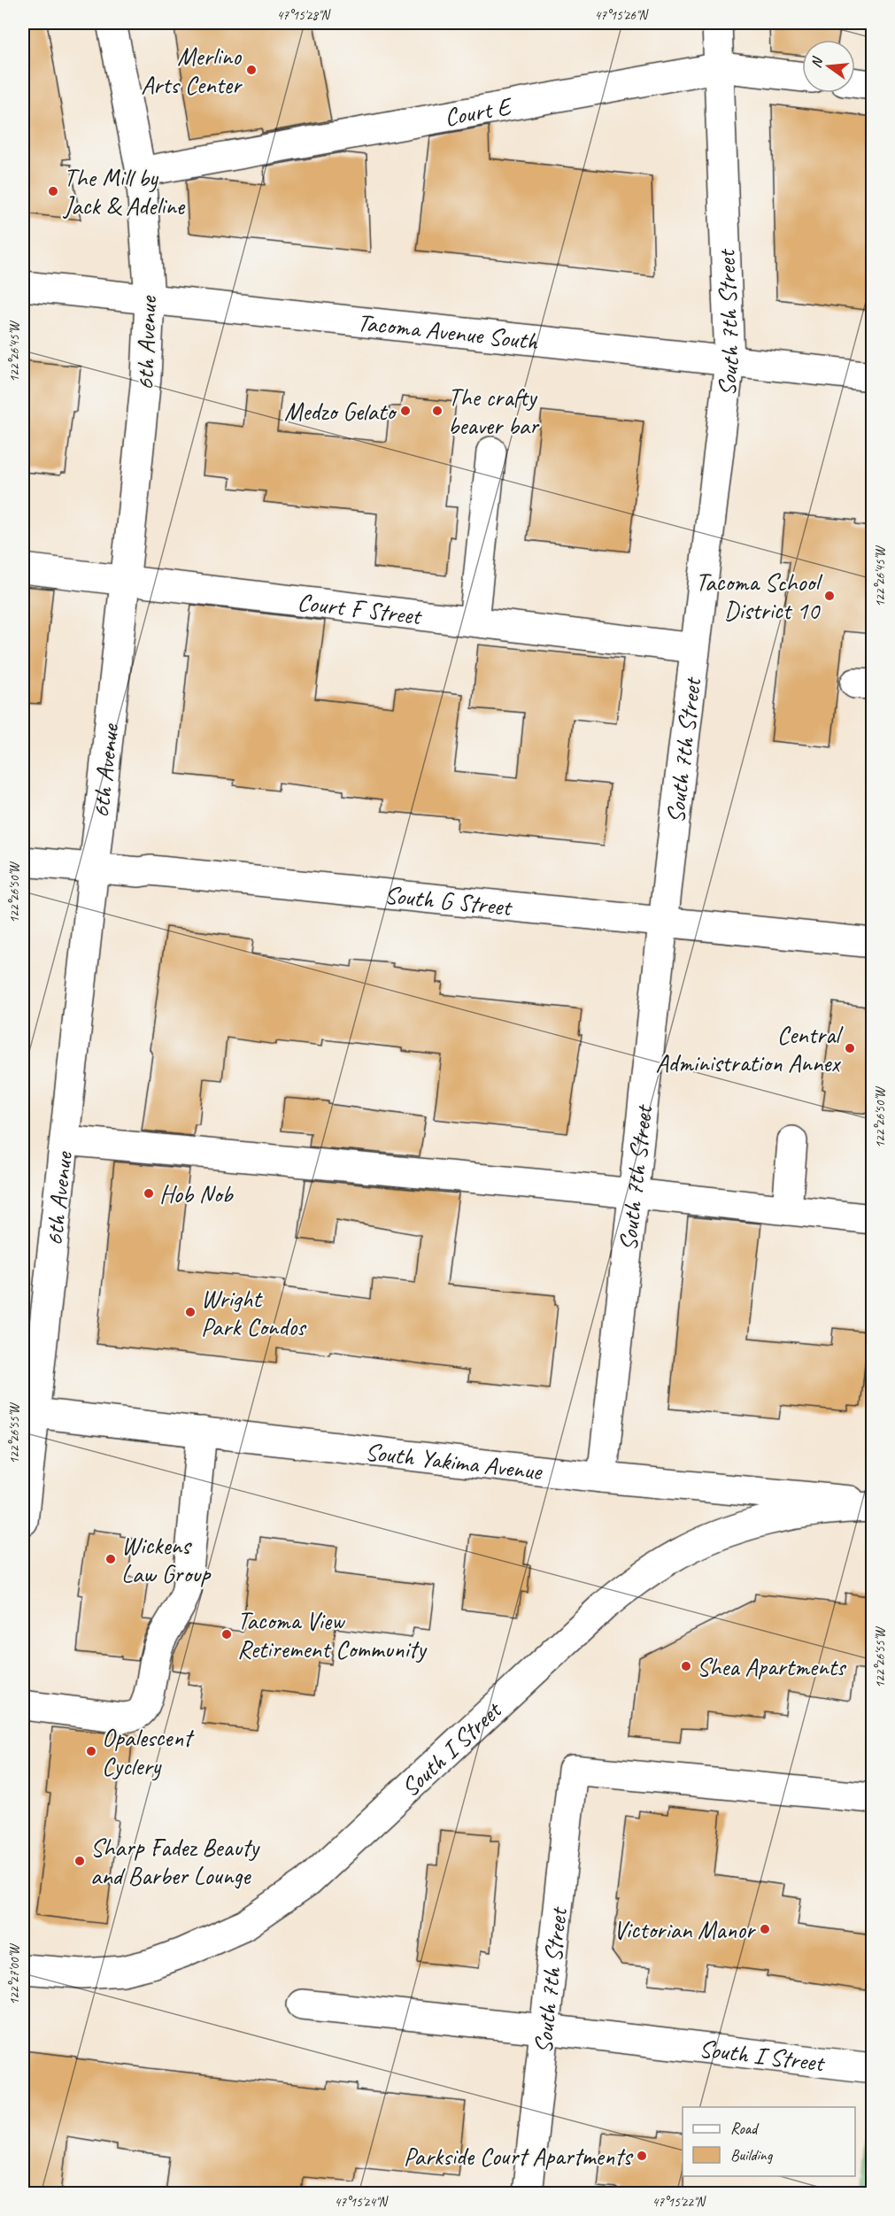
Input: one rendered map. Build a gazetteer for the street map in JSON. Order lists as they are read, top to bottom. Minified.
{"streets":{"street":["Court E","South 7th Street","Tacoma Avenue South","6th Avenue","Court F Street","South G Street","South Yakima Avenue","South I Street"]},"crossings":[["Court E","South 7th Street"],["Court E","6th Avenue"],["South 7th Street","Tacoma Avenue South"],["South 7th Street","Court F Street"],["South 7th Street","South G Street"],["South 7th Street","South Yakima Avenue"],["South 7th Street","South I Street"],["Tacoma Avenue South","6th Avenue"],["6th Avenue","Court F Street"],["6th Avenue","South G Street"],["6th Avenue","South Yakima Avenue"]],"places":["Merlino Arts Center","The Mill by Jack & Adeline","Medzo Gelato","The crafty beaver bar","Tacoma School District 10","Central Administration Annex","Hob Nob","Wright Park Condos","Wickens Law Group","Tacoma View Retirement Community","Shea Apartments","Opalescent Cyclery","Sharp Fadez Beauty and Barber Lounge","Victorian Manor","Parkside Court Apartments"],"legend":["Road","Building"],"north":"left","coordinates":["47°15'28\"N","47°15'26\"N","122°26'45\"W","122°26'50\"W","122°26'55\"W","122°27'00\"W","47°15'24\"N","47°15'22\"N"]}
